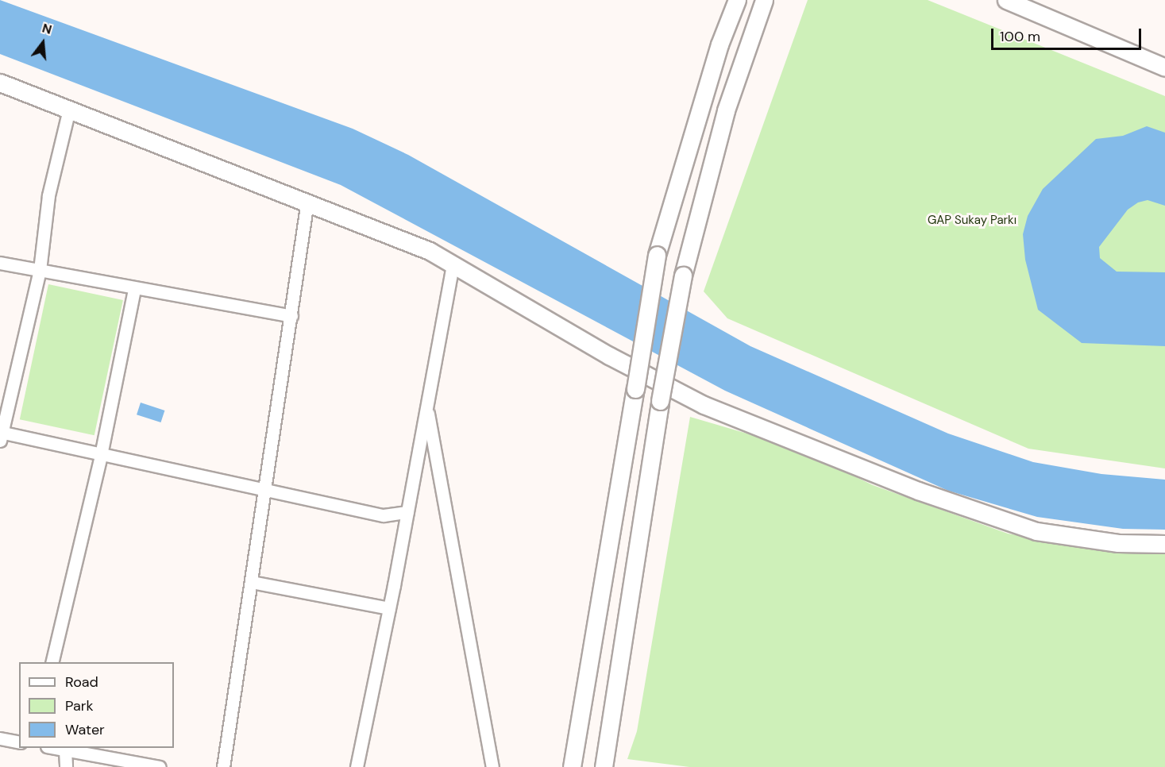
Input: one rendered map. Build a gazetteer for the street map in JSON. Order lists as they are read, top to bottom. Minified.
{"parks":["GAP Sukay Parkı"],"legend":["Road","Park","Water"],"scale_bar":"100 m","north":"top"}
